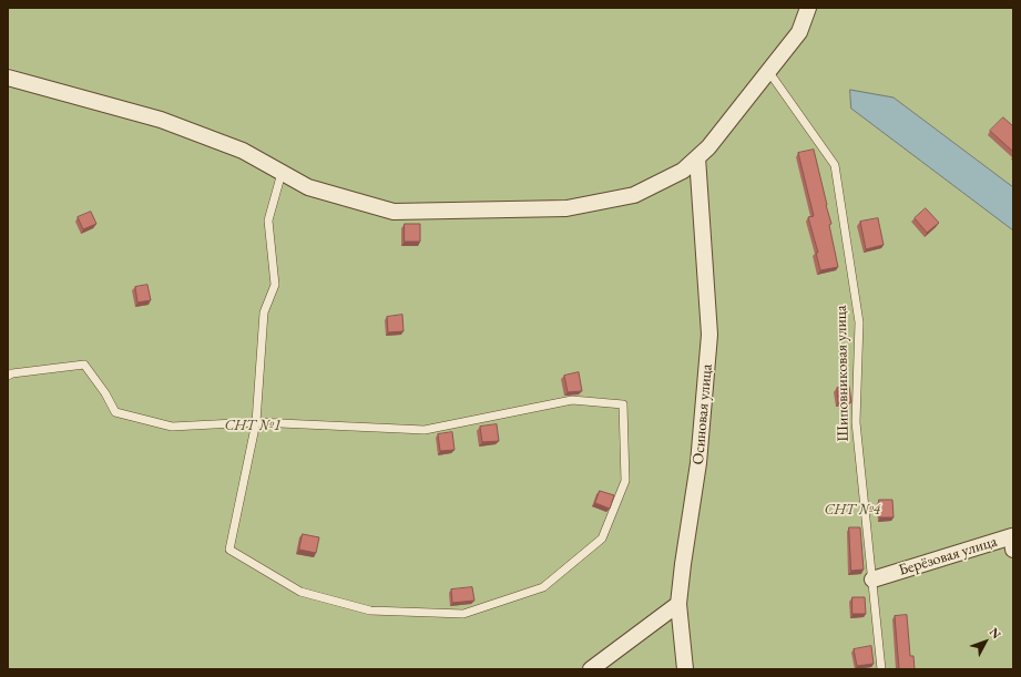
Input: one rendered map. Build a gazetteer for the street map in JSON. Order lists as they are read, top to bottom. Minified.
{"streets":{"street":["Осиновая улица","Берёзовая улица"],"lane":["Шиповниковая улица"]},"crossings":[["Шиповниковая улица","Берёзовая улица"]],"parks":["СНТ №1","СНТ №4"],"north":"top right"}
